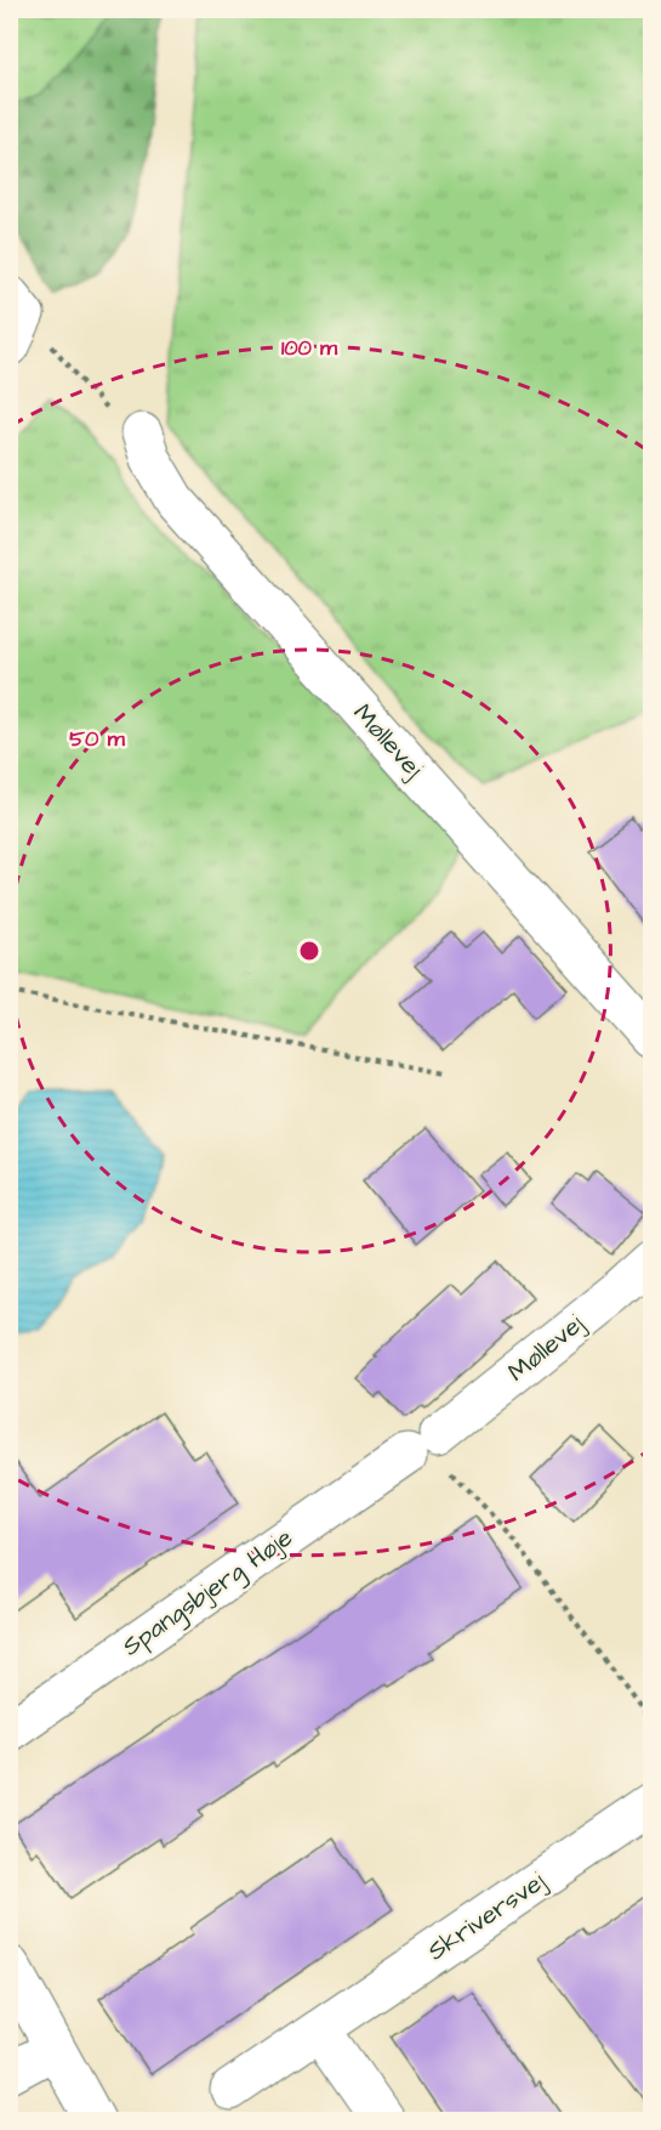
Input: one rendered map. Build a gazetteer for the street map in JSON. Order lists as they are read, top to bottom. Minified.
{"streets":{"street":["Møllevej","Spangsbjerg Høje","Skriversvej"]},"crossings":[["Møllevej","Spangsbjerg Høje"]],"rings":["100 m","50 m"]}
